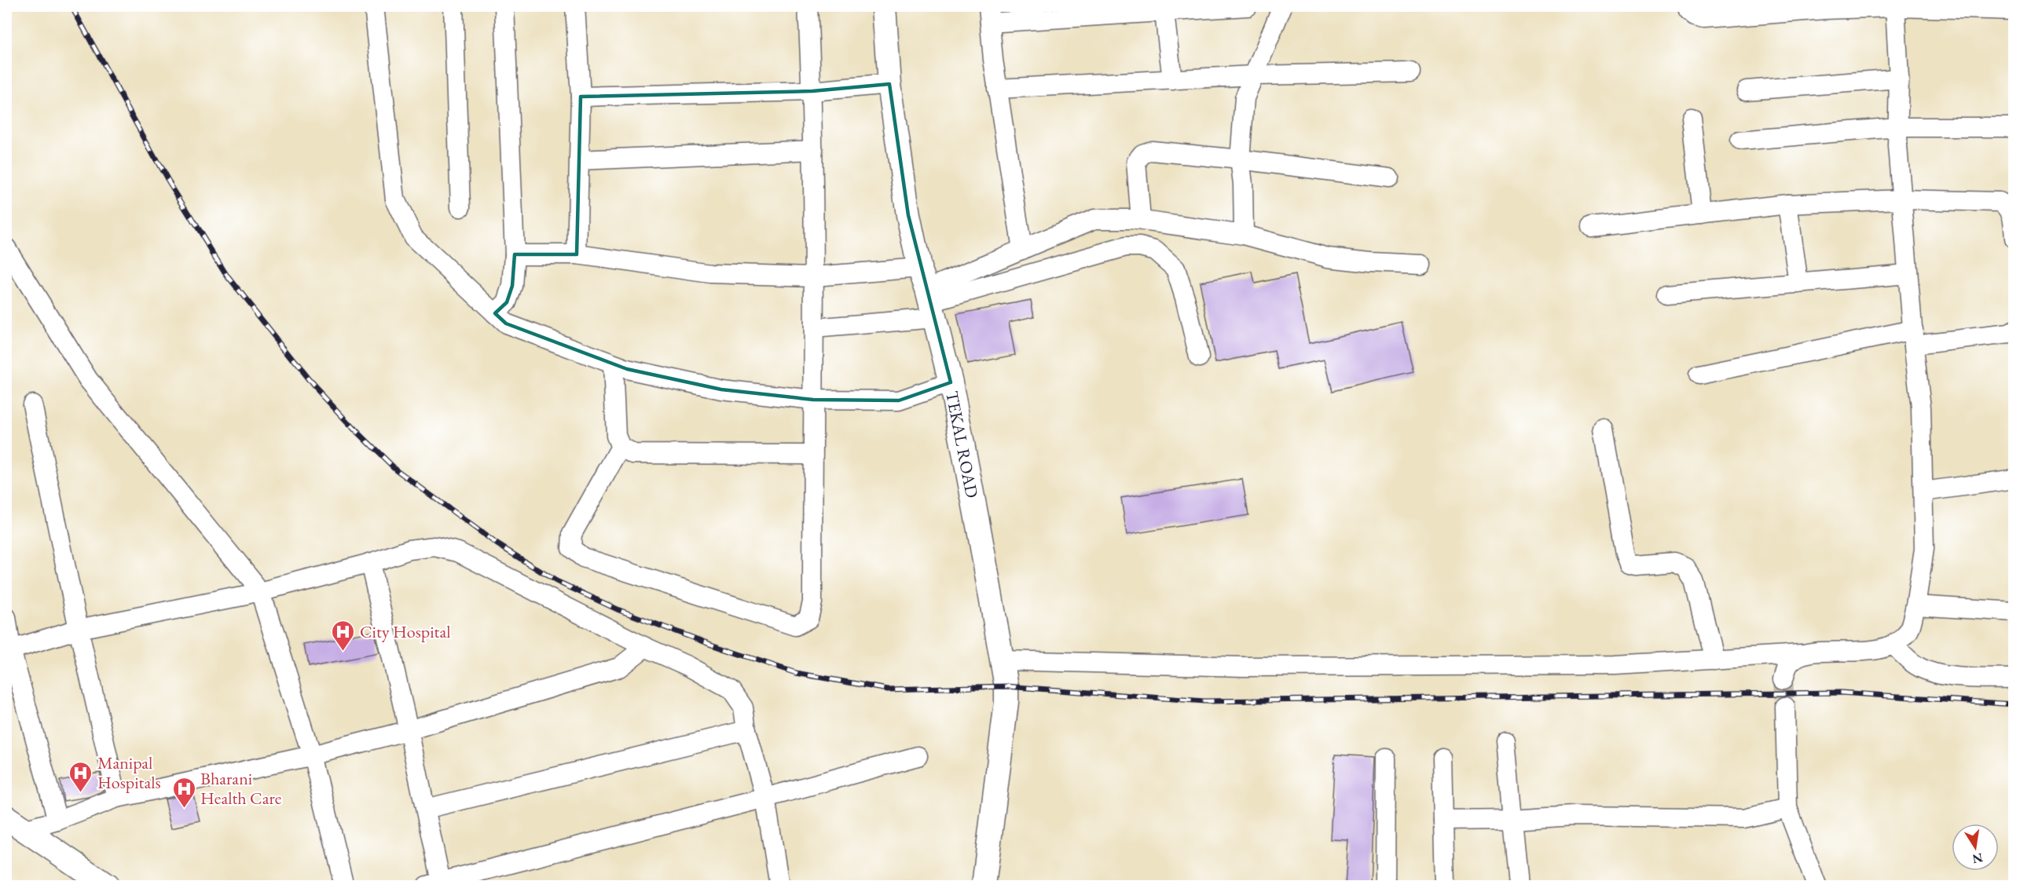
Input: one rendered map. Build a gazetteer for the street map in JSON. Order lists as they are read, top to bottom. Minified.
{"streets":{"main road":["TEKAL ROAD"]},"places":{"hospital":["City Hospital","Manipal Hospitals","Bharani Health Care"]},"north":"bottom"}
